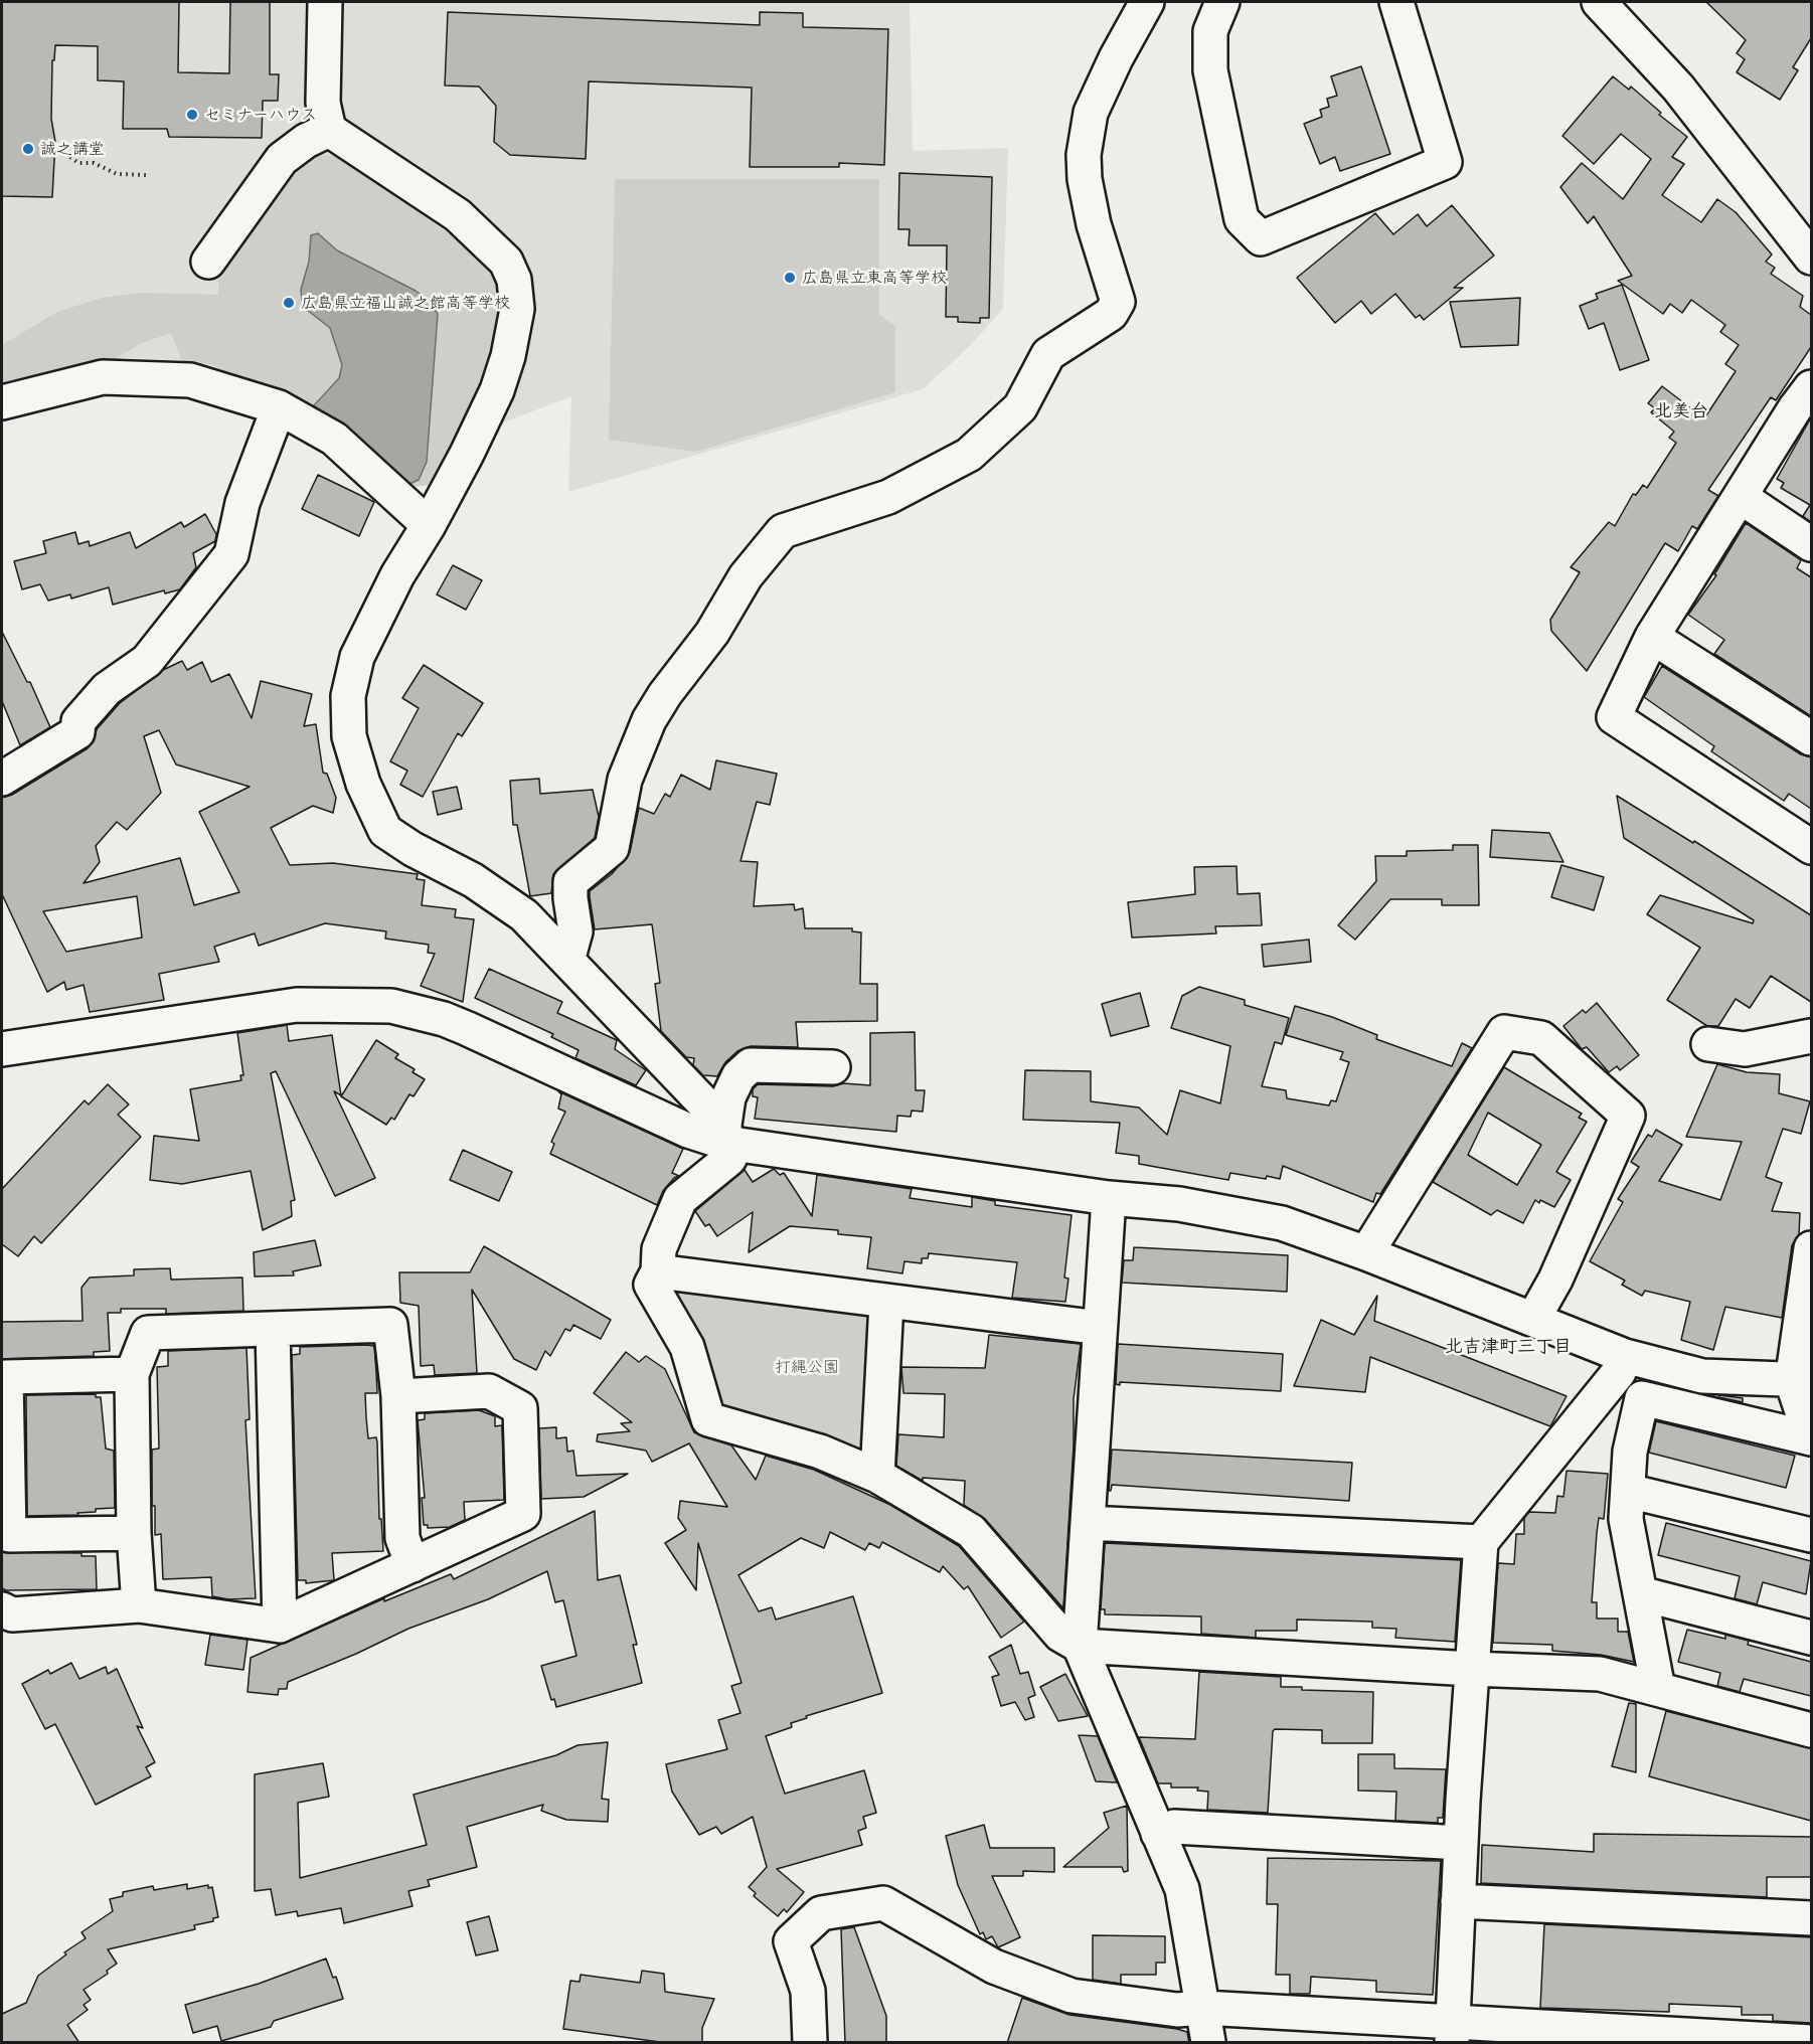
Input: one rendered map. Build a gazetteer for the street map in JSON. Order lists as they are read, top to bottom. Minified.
{"districts":["北美台","北吉津町三丁目"],"parks":["打縄公園"],"places":["セミナーハウス","誠之講堂","広島県立東高等学校","広島県立福山誠之館高等学校"]}
